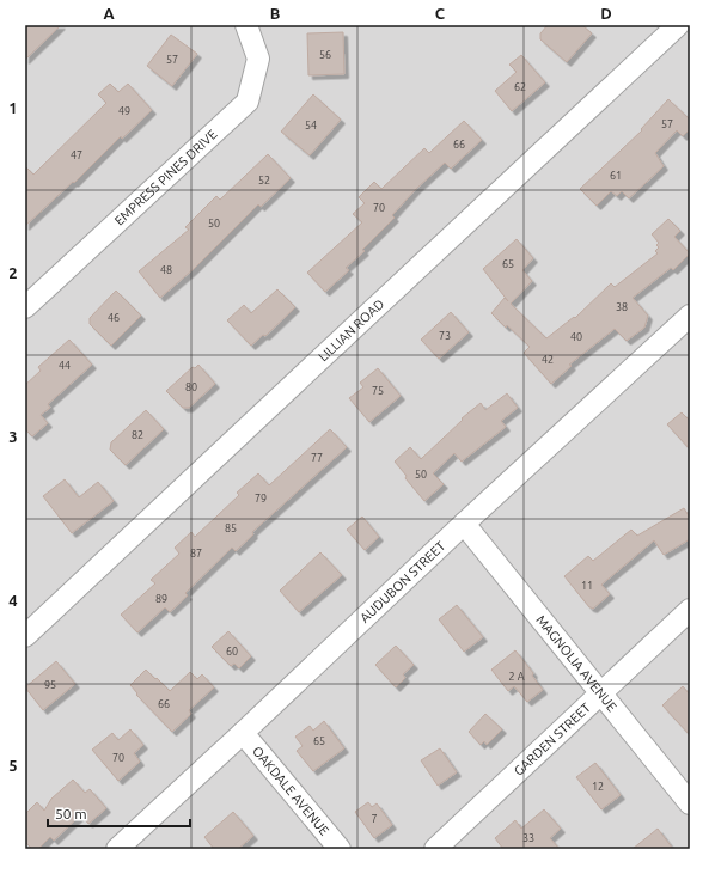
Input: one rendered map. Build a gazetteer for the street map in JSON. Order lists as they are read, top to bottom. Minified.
{"streets":{"street":["EMPRESS PINES DRIVE","LILLIAN ROAD","AUDUBON STREET","MAGNOLIA AVENUE","GARDEN STREET","OAKDALE AVENUE"]},"crossings":[["AUDUBON STREET","MAGNOLIA AVENUE"],["AUDUBON STREET","OAKDALE AVENUE"],["MAGNOLIA AVENUE","GARDEN STREET"]],"house_numbers":["56","57","62","49","57","54","66","47","61","52","70","50","65","48","38","46","73","40","42","44","80","75","82","77","50","79","85","87","11","89","60","2 A","95","66","65","70","12","7","33"],"scale_bar":"50 m","grid":{"columns":["A","B","C","D"],"rows":["1","2","3","4","5"]}}
